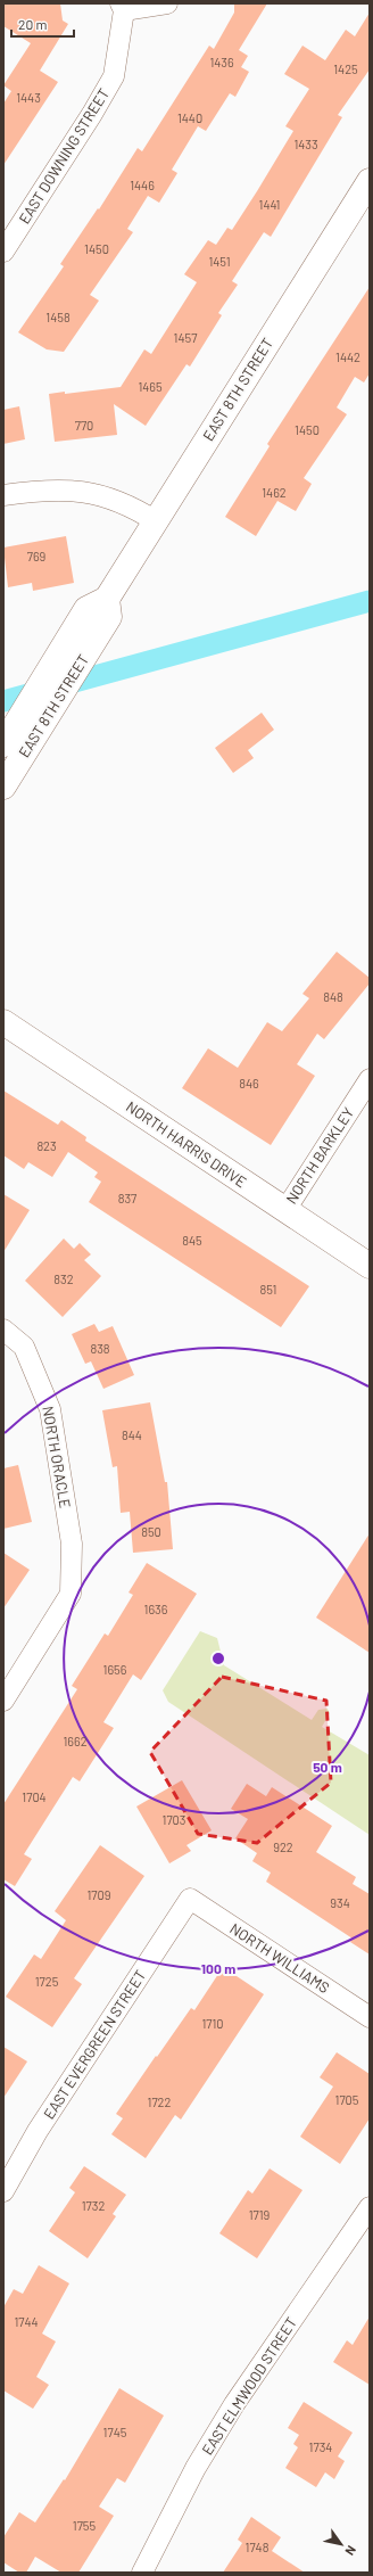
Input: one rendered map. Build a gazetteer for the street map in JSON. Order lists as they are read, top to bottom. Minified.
{"streets":{"street":["EAST DOWNING STREET","EAST 8TH STREET","NORTH HARRIS DRIVE","NORTH BARKLEY","NORTH ORACLE","NORTH WILLIAMS","EAST EVERGREEN STREET","EAST ELMWOOD STREET"]},"crossings":[["NORTH HARRIS DRIVE","NORTH BARKLEY"],["NORTH WILLIAMS","EAST EVERGREEN STREET"]],"house_numbers":["1436","1425","1443","1440","1433","1446","1441","1450","1451","1458","1457","1442","1465","770","1450","1462","769","848","846","823","837","845","832","851","838","844","850","1636","1656","1662","1704","1703","922","1709","934","1725","1710","1705","1722","1732","1719","1744","1745","1734","1755","1748"],"scale_bar":"20 m","north":"bottom right","rings":["50 m","100 m"]}
